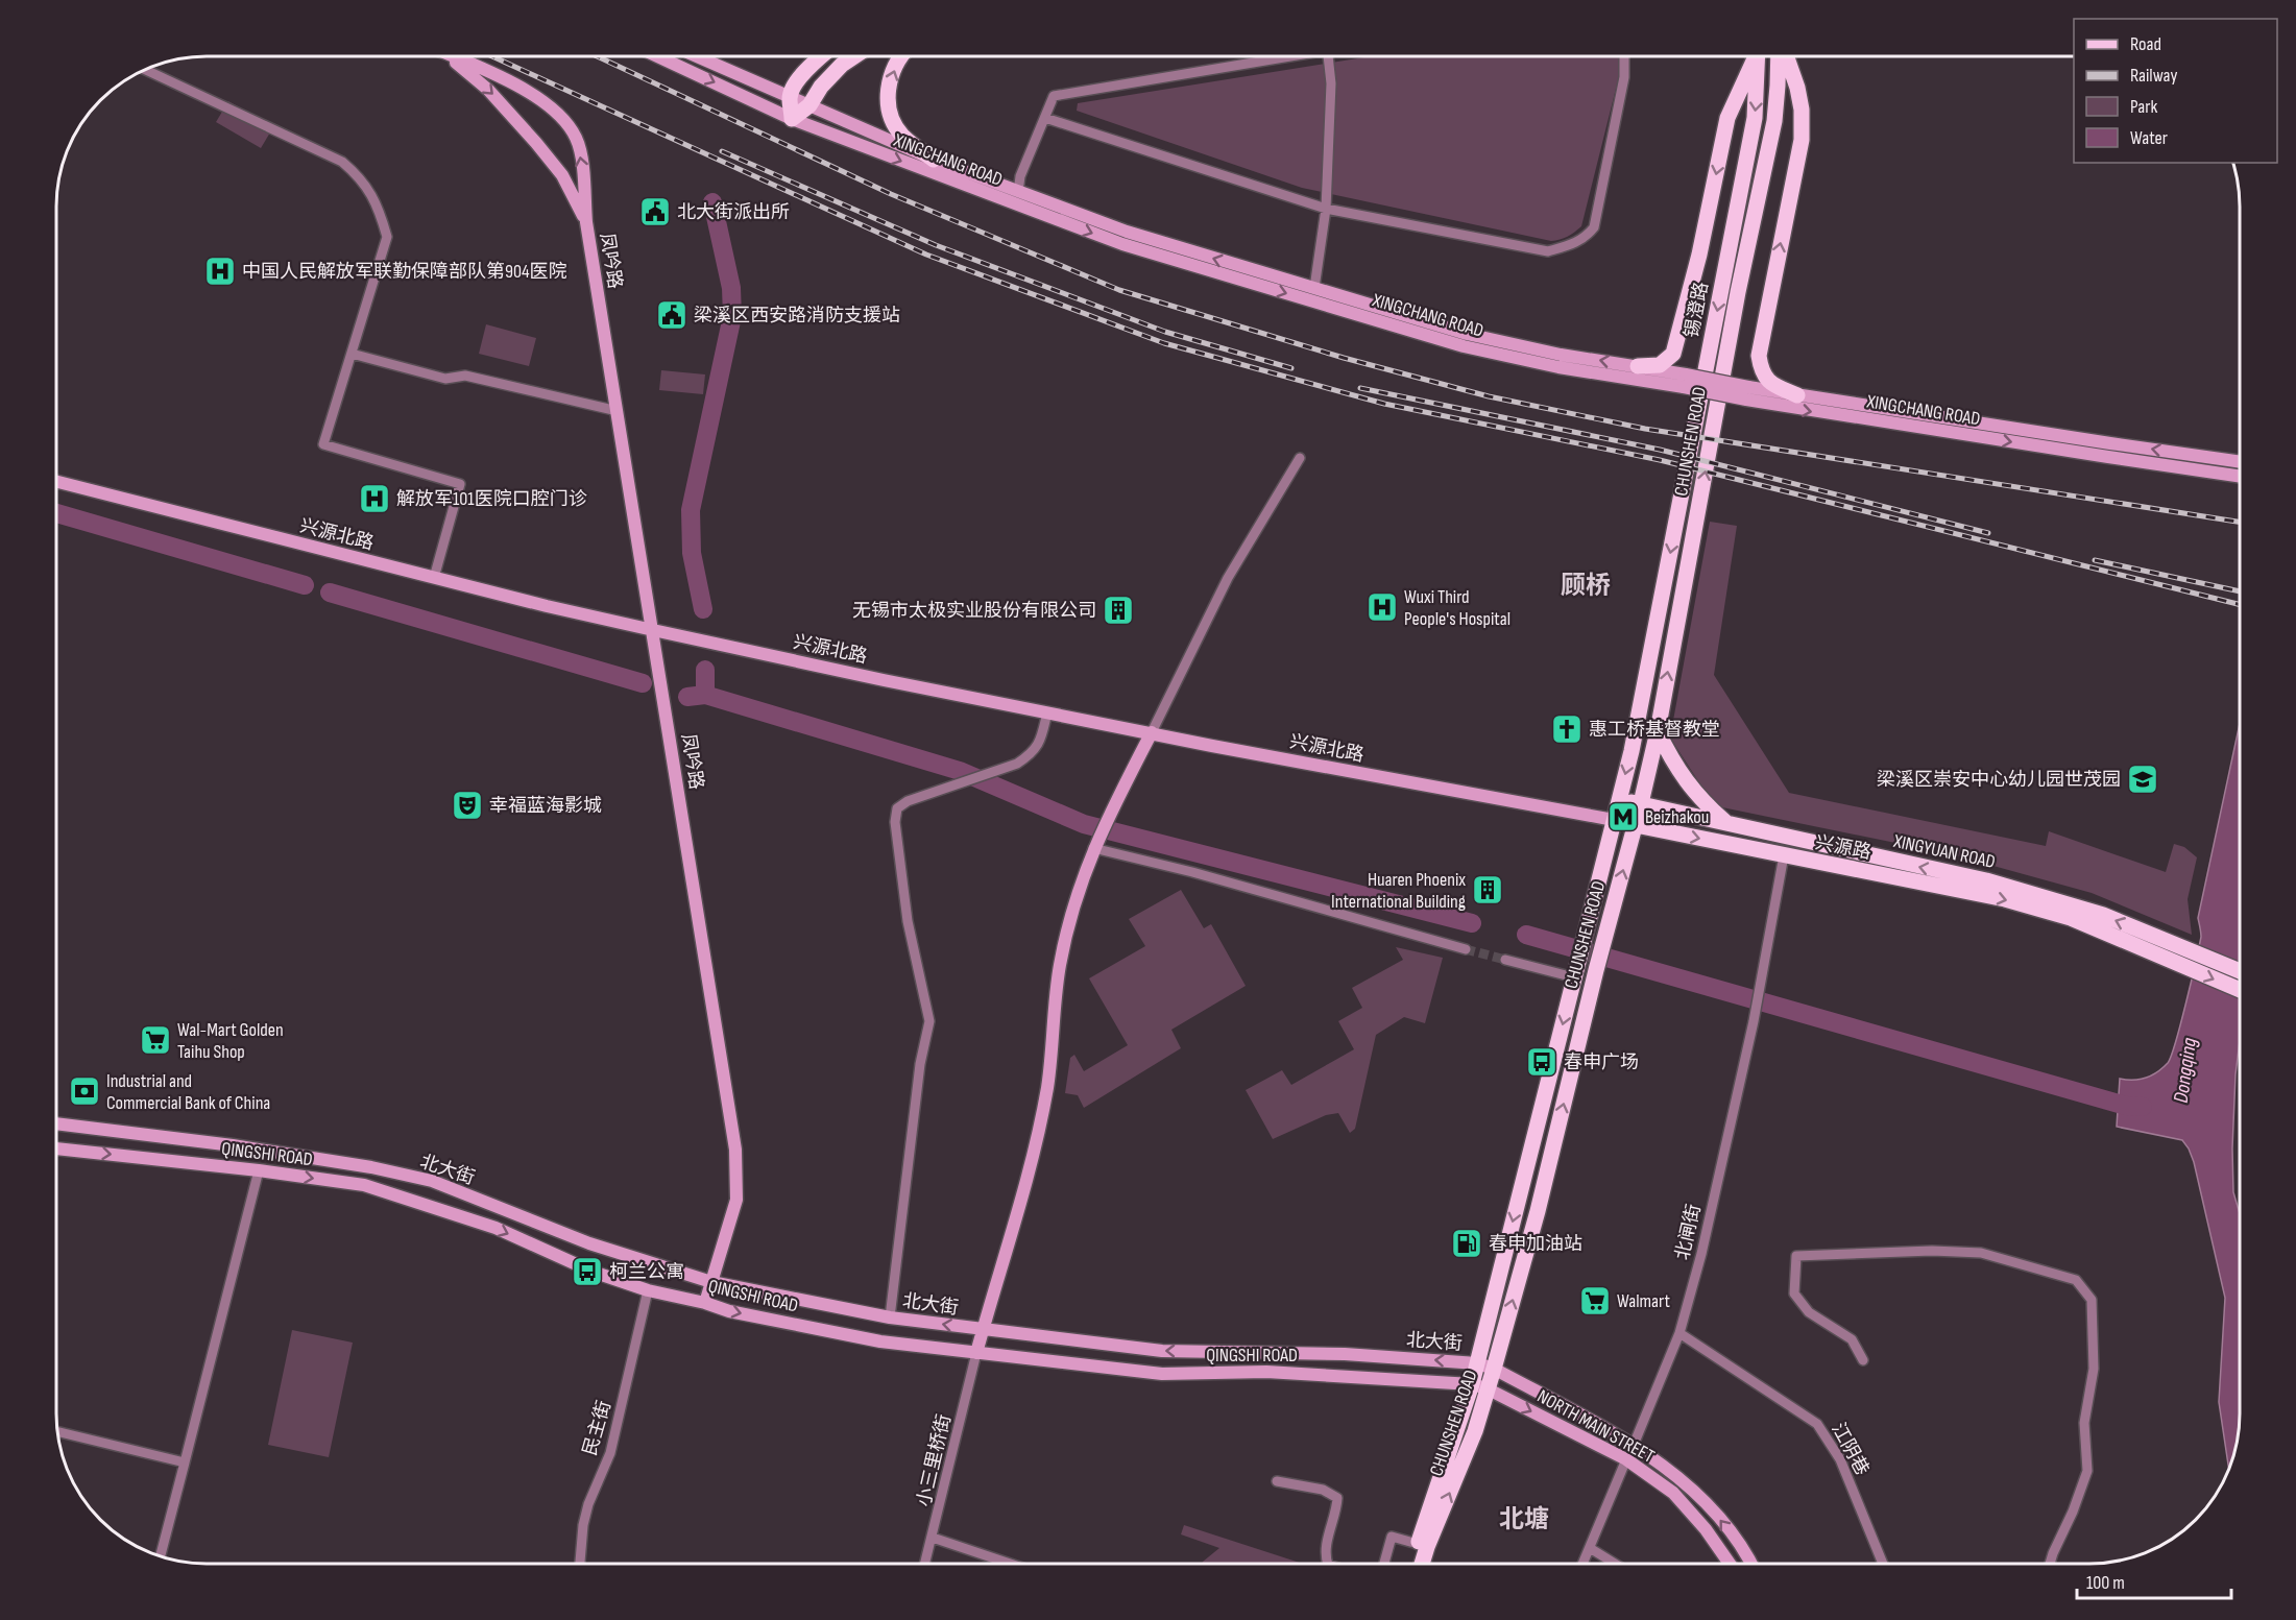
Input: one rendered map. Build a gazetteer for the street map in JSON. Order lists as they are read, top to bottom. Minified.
{"streets":{"main road":["XINGCHANG ROAD","凤吟路","锡澄路","CHUNSHEN ROAD","兴源北路","兴源路","XINGYUAN ROAD","QINGSHI ROAD","北大街","NORTH MAIN STREET"],"street":["北闸街","民主街","江阴巷","小三里桥街"]},"crossings":[["凤吟路","兴源北路"],["凤吟路","QINGSHI ROAD"],["凤吟路","北大街"],["锡澄路","CHUNSHEN ROAD"],["CHUNSHEN ROAD","兴源北路"],["CHUNSHEN ROAD","兴源路"],["CHUNSHEN ROAD","XINGYUAN ROAD"],["CHUNSHEN ROAD","QINGSHI ROAD"],["CHUNSHEN ROAD","北大街"],["CHUNSHEN ROAD","NORTH MAIN STREET"],["兴源北路","兴源路"],["兴源路","北闸街"],["QINGSHI ROAD","NORTH MAIN STREET"],["QINGSHI ROAD","民主街"],["QINGSHI ROAD","小三里桥街"],["北大街","北闸街"],["北闸街","江阴巷"]],"one_way":["兴源路","XINGYUAN ROAD","QINGSHI ROAD","北大街","NORTH MAIN STREET"],"districts":["顾桥","北塘"],"water":["Dongqing"],"places":{"public building":["北大街派出所","梁溪区西安路消防支援站"],"hospital":["中国人民解放军联勤保障部队第904医院","解放军101医院口腔门诊","Wuxi Third People's Hospital"],"building":["无锡市太极实业股份有限公司","Huaren Phoenix International Building"],"church":["惠工桥基督教堂"],"school or university":["梁溪区崇安中心幼儿园世茂园"],"theatre":["幸福蓝海影城"],"metro station":["Beizhakou"],"supermarket":["Wal-Mart Golden Taihu Shop","Walmart"],"bus stop":["春申广场","柯兰公寓"],"bank":["Industrial and Commercial Bank of China"],"fuel station":["春申加油站"]},"legend":["Road","Railway","Park","Water"],"scale_bar":"100 m"}
